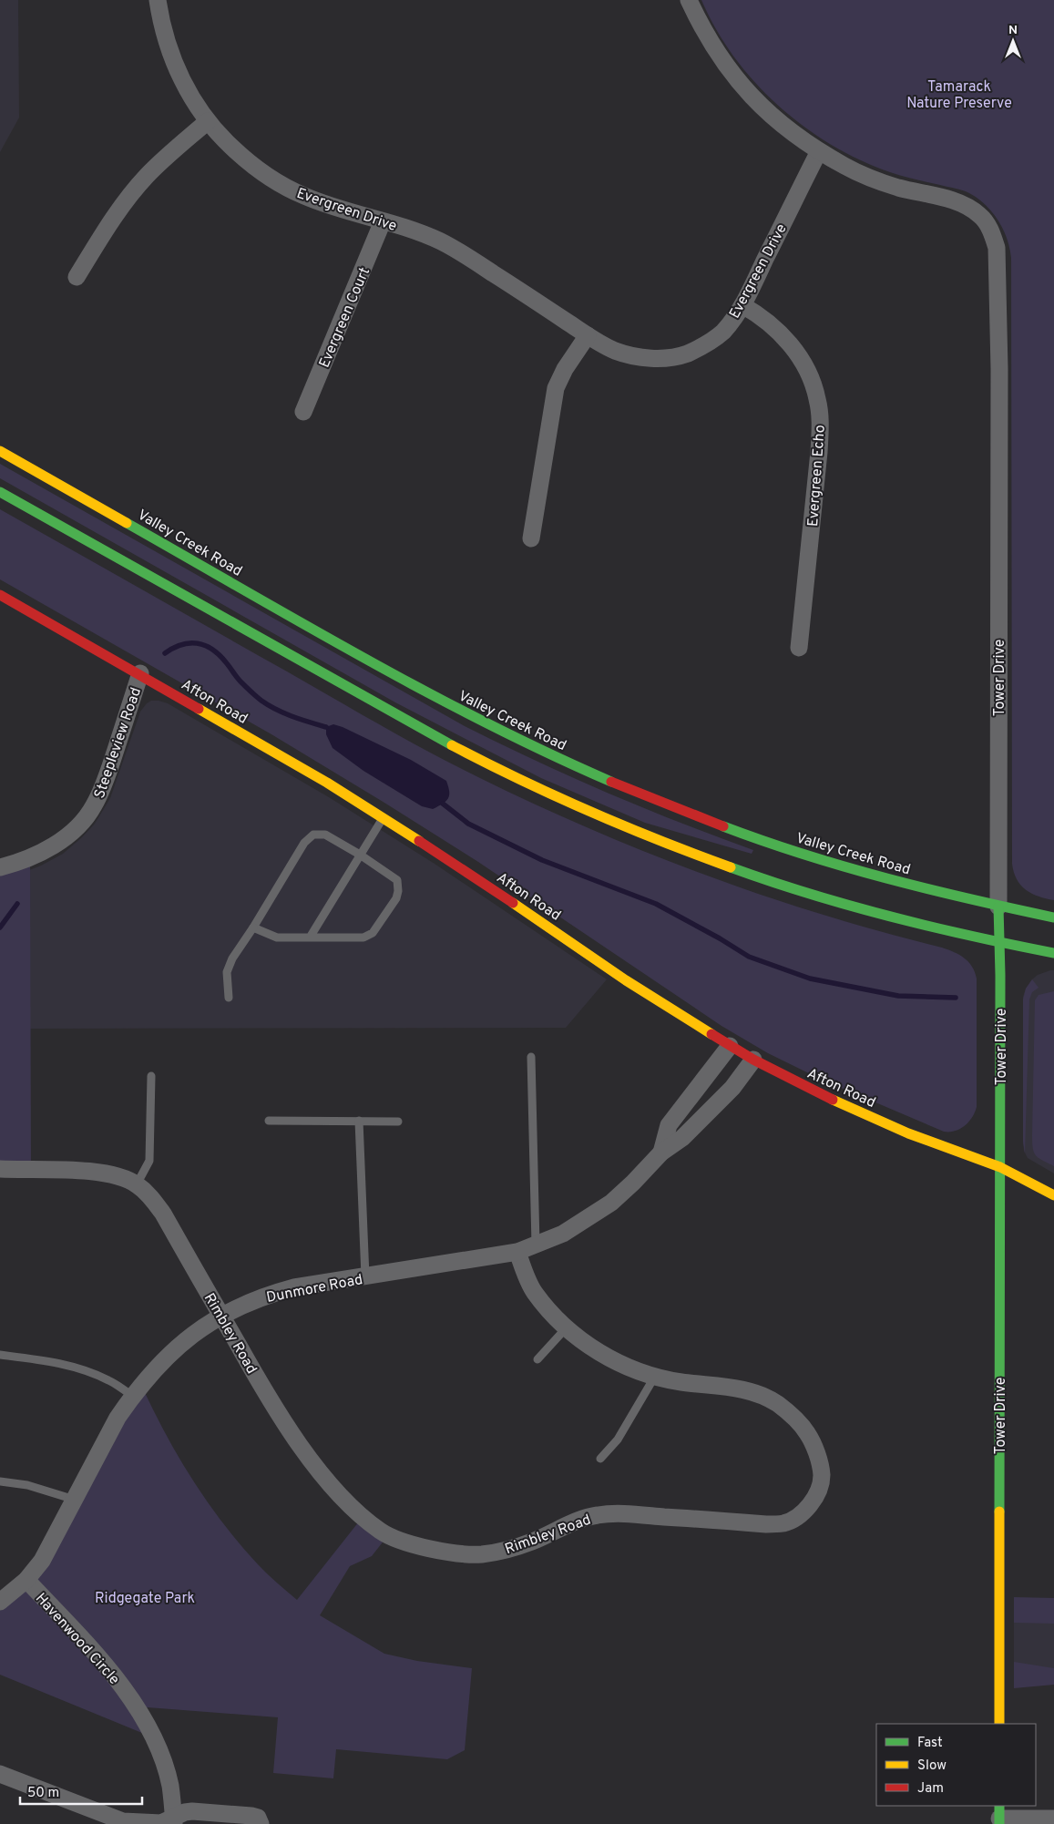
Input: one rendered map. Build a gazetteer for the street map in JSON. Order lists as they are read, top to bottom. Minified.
{"streets":{"main road":["Valley Creek Road","Tower Drive","Afton Road"],"street":["Evergreen Drive","Evergreen Court","Evergreen Echo","Steepleview Road","Dunmore Road","Rimbley Road","Havenwood Circle"]},"crossings":[["Evergreen Drive","Evergreen Court"],["Evergreen Drive","Evergreen Echo"],["Evergreen Drive","Tower Drive"],["Valley Creek Road","Tower Drive"],["Tower Drive","Afton Road"],["Afton Road","Steepleview Road"],["Afton Road","Dunmore Road"],["Dunmore Road","Rimbley Road"],["Dunmore Road","Havenwood Circle"]],"parks":["Tamarack Nature Preserve","Ridgegate Park"],"legend":["Fast","Slow","Jam"],"scale_bar":"50 m","north":"top"}
